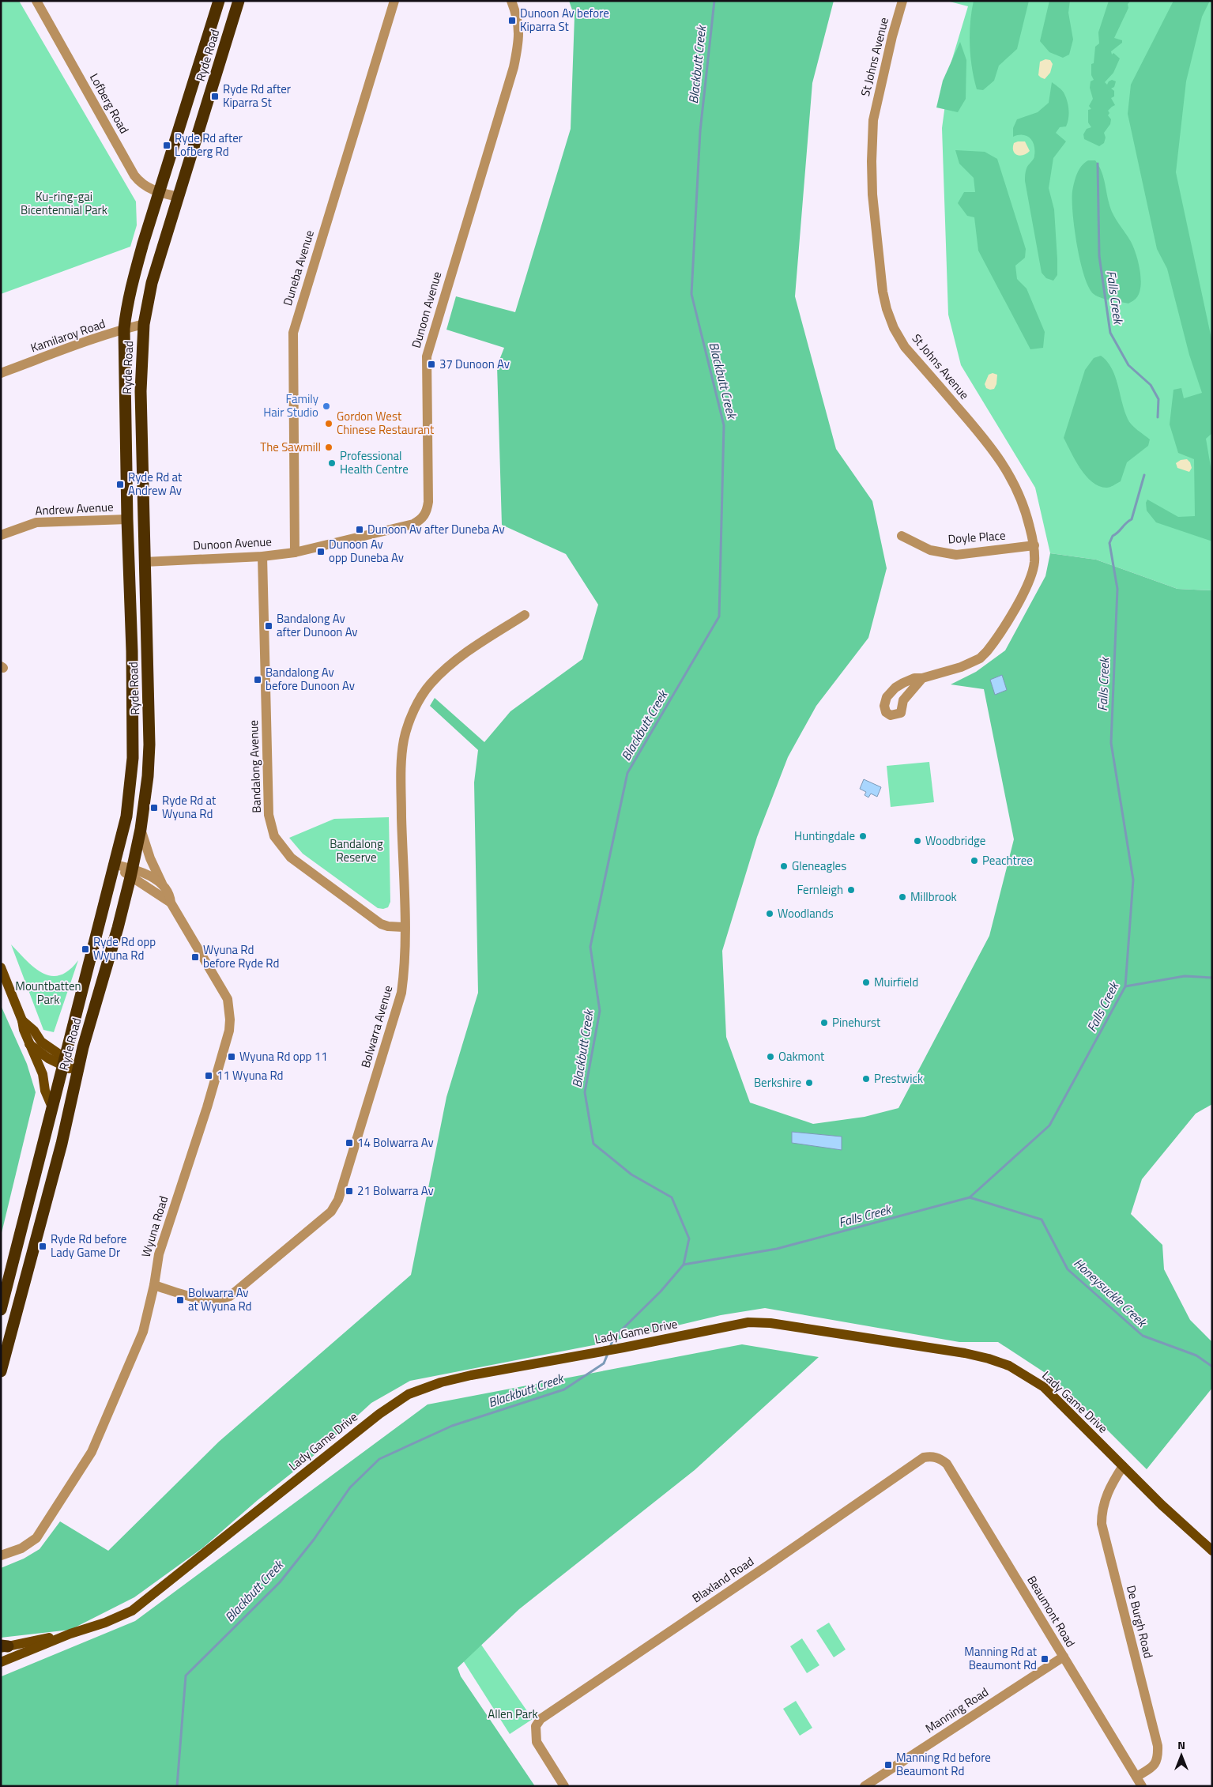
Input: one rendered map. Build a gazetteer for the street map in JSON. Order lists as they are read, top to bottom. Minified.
{"streets":{"highway":["Ryde Road"],"main road":["Lady Game Drive"],"street":["St Johns Avenue","Lofberg Road","Duneba Avenue","Dunoon Avenue","Kamilaroy Road","Andrew Avenue","Doyle Place","Bandalong Avenue","Bolwarra Avenue","Wyuna Road","Blaxland Road","Beaumont Road","De Burgh Road","Manning Road"]},"crossings":[["Ryde Road","Lofberg Road"],["Ryde Road","Dunoon Avenue"],["Ryde Road","Kamilaroy Road"],["Ryde Road","Andrew Avenue"],["Ryde Road","Wyuna Road"],["St Johns Avenue","Doyle Place"],["Duneba Avenue","Dunoon Avenue"],["Dunoon Avenue","Bandalong Avenue"],["Bandalong Avenue","Bolwarra Avenue"],["Bolwarra Avenue","Wyuna Road"],["Lady Game Drive","De Burgh Road"],["Blaxland Road","Beaumont Road"],["Beaumont Road","De Burgh Road"],["Beaumont Road","Manning Road"]],"water":["Blackbutt Creek","Falls Creek","Honeysuckle Creek"],"parks":["Ku-ring-gai Bicentennial Park","Bandalong Reserve","Mountbatten Park","Allen Park"],"places":{"transit":["Dunoon Av before Kiparra St","Ryde Rd after Kiparra St","Ryde Rd after Lofberg Rd","37 Dunoon Av","Ryde Rd at Andrew Av","Dunoon Av after Duneba Av","Dunoon Av opp Duneba Av","Bandalong Av after Dunoon Av","Bandalong Av before Dunoon Av","Ryde Rd at Wyuna Rd","Ryde Rd opp Wyuna Rd","Wyuna Rd before Ryde Rd","Wyuna Rd opp 11","11 Wyuna Rd","14 Bolwarra Av","21 Bolwarra Av","Ryde Rd before Lady Game Dr","Bolwarra Av at Wyuna Rd","Manning Rd at Beaumont Rd","Manning Rd before Beaumont Rd"],"other":["Family Hair Studio","Gordon West Chinese Restaurant","The Sawmill","Professional Health Centre","Huntingdale","Woodbridge","Peachtree","Gleneagles","Fernleigh","Millbrook","Woodlands","Muirfield","Pinehurst","Oakmont","Prestwick","Berkshire"]},"north":"top"}
